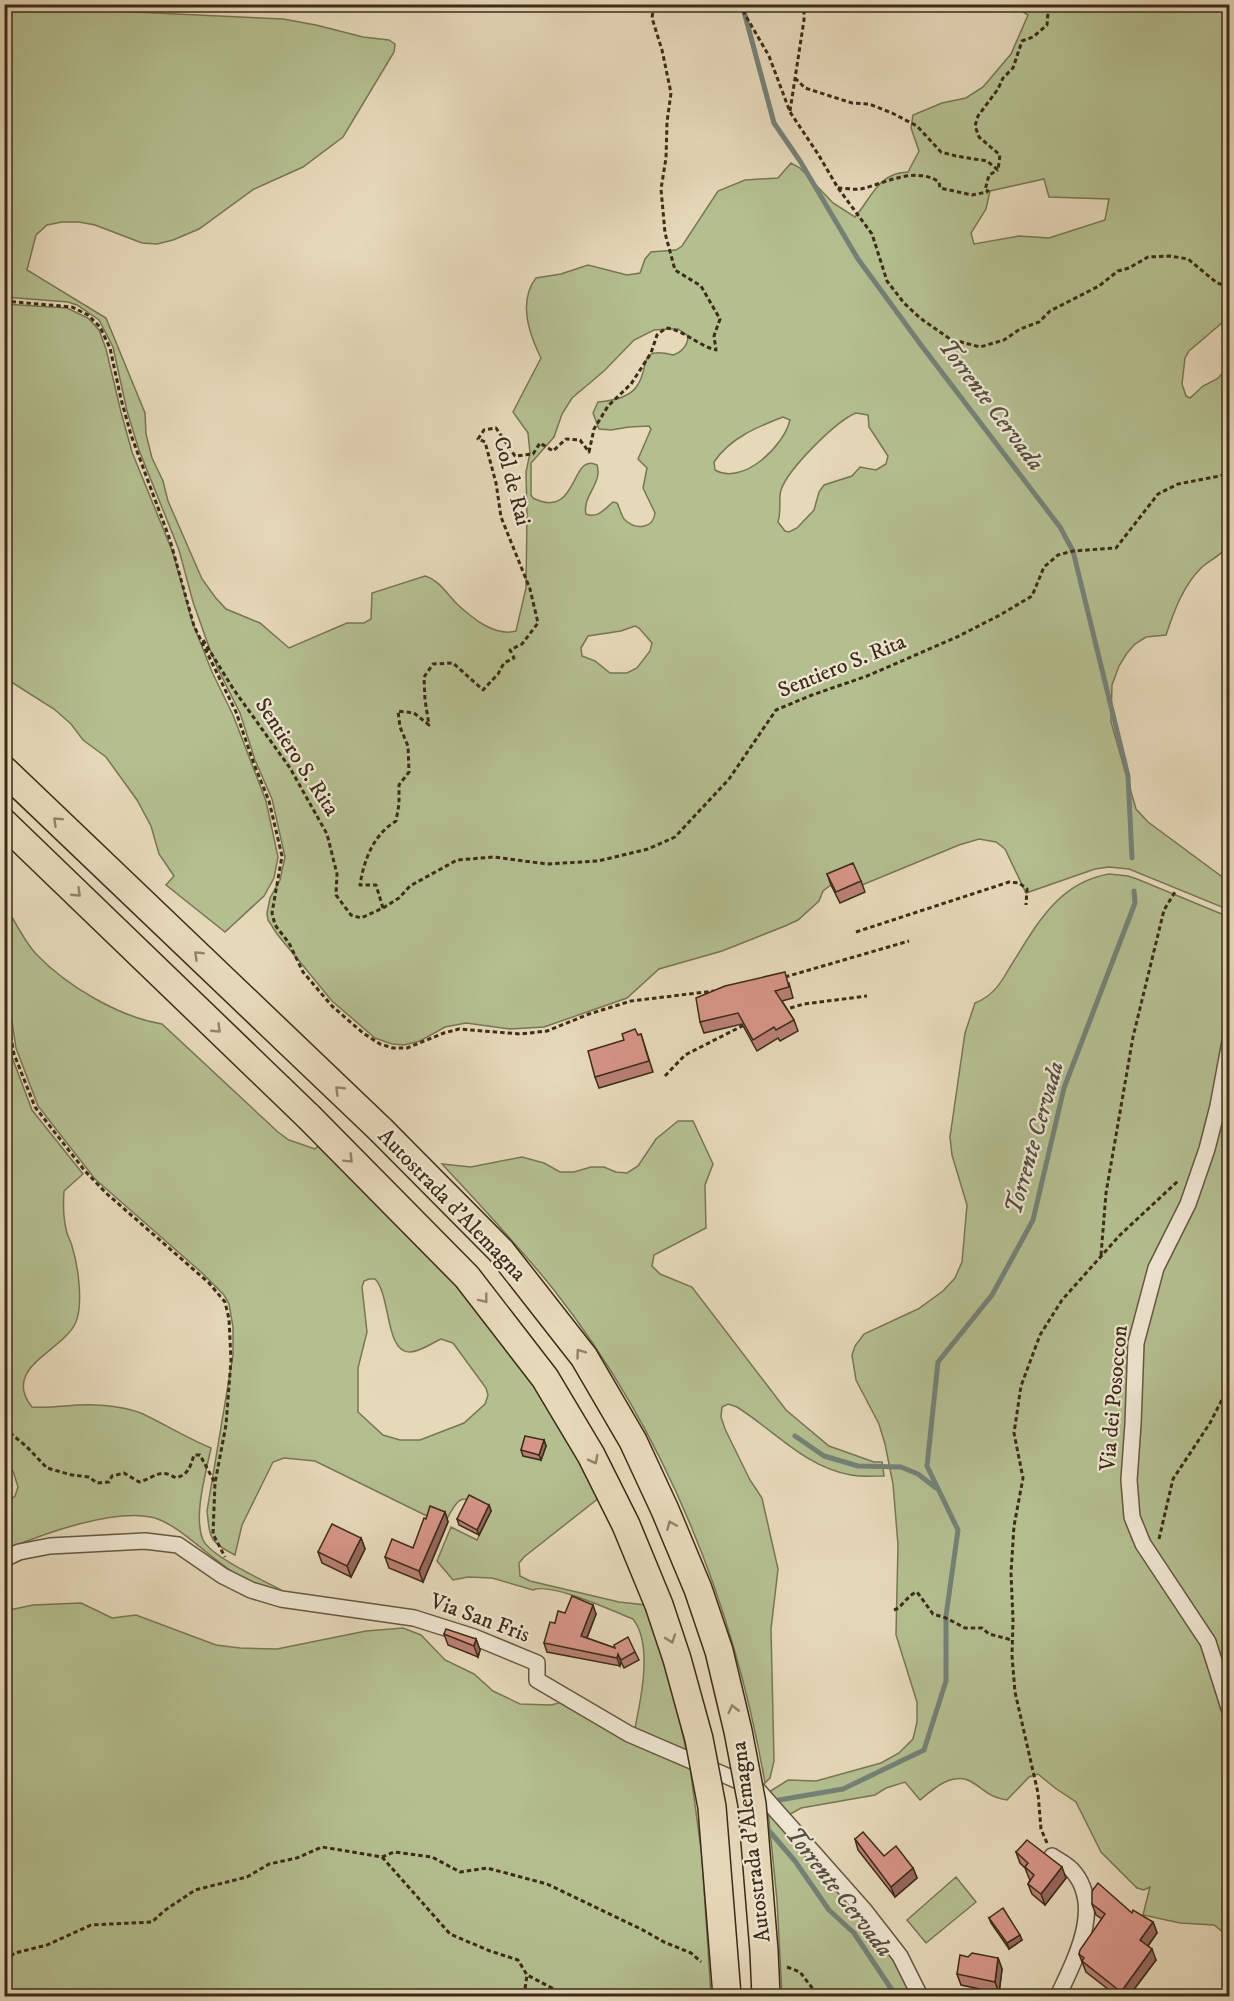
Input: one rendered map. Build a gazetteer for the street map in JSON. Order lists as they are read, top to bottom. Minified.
{"streets":{"highway":["Autostrada d'Alemagna"],"street":["Via dei Posoccon","Via San Fris"],"path":["Col de Rai","Sentiero S. Rita"]},"crossings":[["Col de Rai","Sentiero S. Rita"]],"water":["Torrente Cervada"]}
